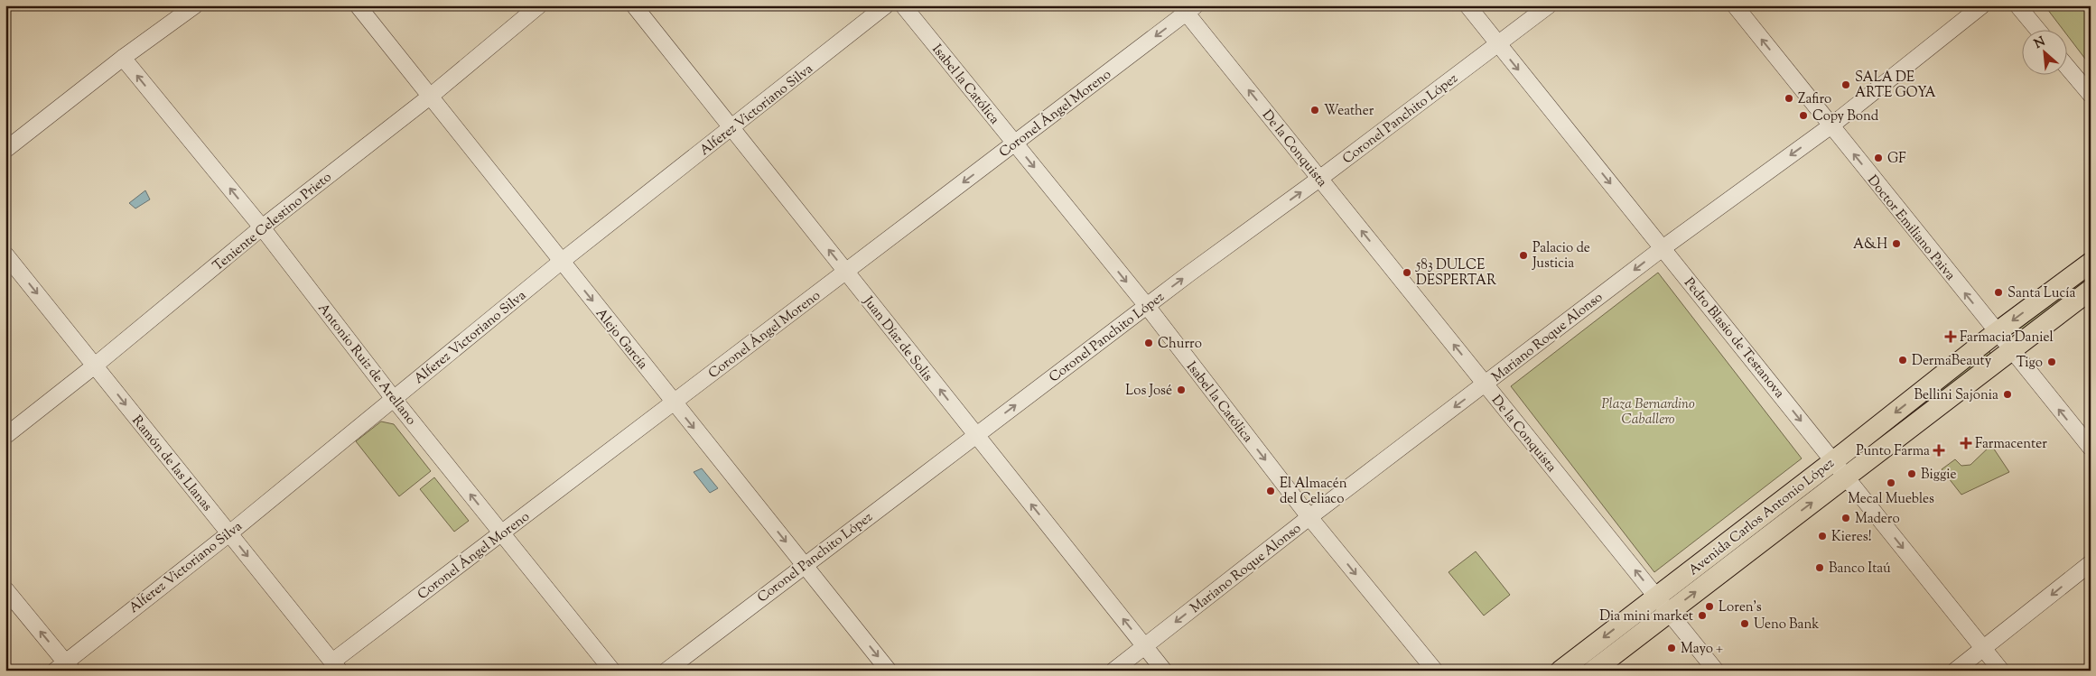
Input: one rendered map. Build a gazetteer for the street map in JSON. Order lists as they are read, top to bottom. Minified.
{"streets":{"main road":["Avenida Carlos Antonio López"],"street":["Isabel la Católica","Alferez Victoriano Silva","Coronel Ángel Moreno","Coronel Panchito López","De la Conquista","Teniente Celestino Prieto","Doctor Emiliano Paiva","Mariano Roque Alonso","Pedro Blasio de Testanova","Alejo García","Juan Díaz de Solis","Antonio Ruiz de Arellano","Ramón de las Llanas"]},"crossings":[["Isabel la Católica","Coronel Ángel Moreno"],["Isabel la Católica","Coronel Panchito López"],["Isabel la Católica","Mariano Roque Alonso"],["Alferez Victoriano Silva","Alejo García"],["Alferez Victoriano Silva","Juan Díaz de Solis"],["Alferez Victoriano Silva","Antonio Ruiz de Arellano"],["Alferez Victoriano Silva","Ramón de las Llanas"],["Coronel Ángel Moreno","De la Conquista"],["Coronel Ángel Moreno","Alejo García"],["Coronel Ángel Moreno","Juan Díaz de Solis"],["Coronel Ángel Moreno","Antonio Ruiz de Arellano"],["Coronel Ángel Moreno","Ramón de las Llanas"],["Coronel Panchito López","De la Conquista"],["Coronel Panchito López","Pedro Blasio de Testanova"],["Coronel Panchito López","Alejo García"],["Coronel Panchito López","Juan Díaz de Solis"],["De la Conquista","Mariano Roque Alonso"],["De la Conquista","Avenida Carlos Antonio López"],["Teniente Celestino Prieto","Alejo García"],["Teniente Celestino Prieto","Antonio Ruiz de Arellano"],["Teniente Celestino Prieto","Ramón de las Llanas"],["Doctor Emiliano Paiva","Mariano Roque Alonso"],["Doctor Emiliano Paiva","Avenida Carlos Antonio López"],["Mariano Roque Alonso","Pedro Blasio de Testanova"],["Mariano Roque Alonso","Juan Díaz de Solis"],["Pedro Blasio de Testanova","Avenida Carlos Antonio López"]],"one_way":["Isabel la Católica","Coronel Ángel Moreno","Coronel Panchito López","De la Conquista","Doctor Emiliano Paiva","Mariano Roque Alonso","Pedro Blasio de Testanova","Alejo García","Juan Díaz de Solis","Antonio Ruiz de Arellano","Ramón de las Llanas"],"parks":["Plaza Bernardino Caballero"],"places":{"other":["SALA DE ARTE GOYA","Zafiro","Weather","Copy Bond","GF","A&H","Palacio de Justicia","583 DULCE DESPERTAR","Santa Lucía","Churro","DermaBeauty","Tigo","Los José","Bellini Sajonia","Biggie","Mecal Muebles","El Almacén del Celiaco","Madero","Kieres!","Banco Itaú","Loren's","Dia mini market","Ueno Bank","Mayo +"],"health":["Farmacia Daniel","Farmacenter","Punto Farma"]},"north":"top left"}
